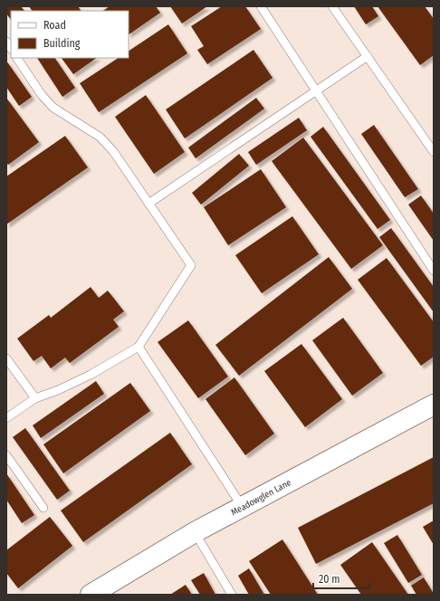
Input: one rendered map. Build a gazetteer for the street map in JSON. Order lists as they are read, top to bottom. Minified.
{"streets":{"street":["Meadowglen Lane"]},"legend":["Road","Building"],"scale_bar":"20 m"}
